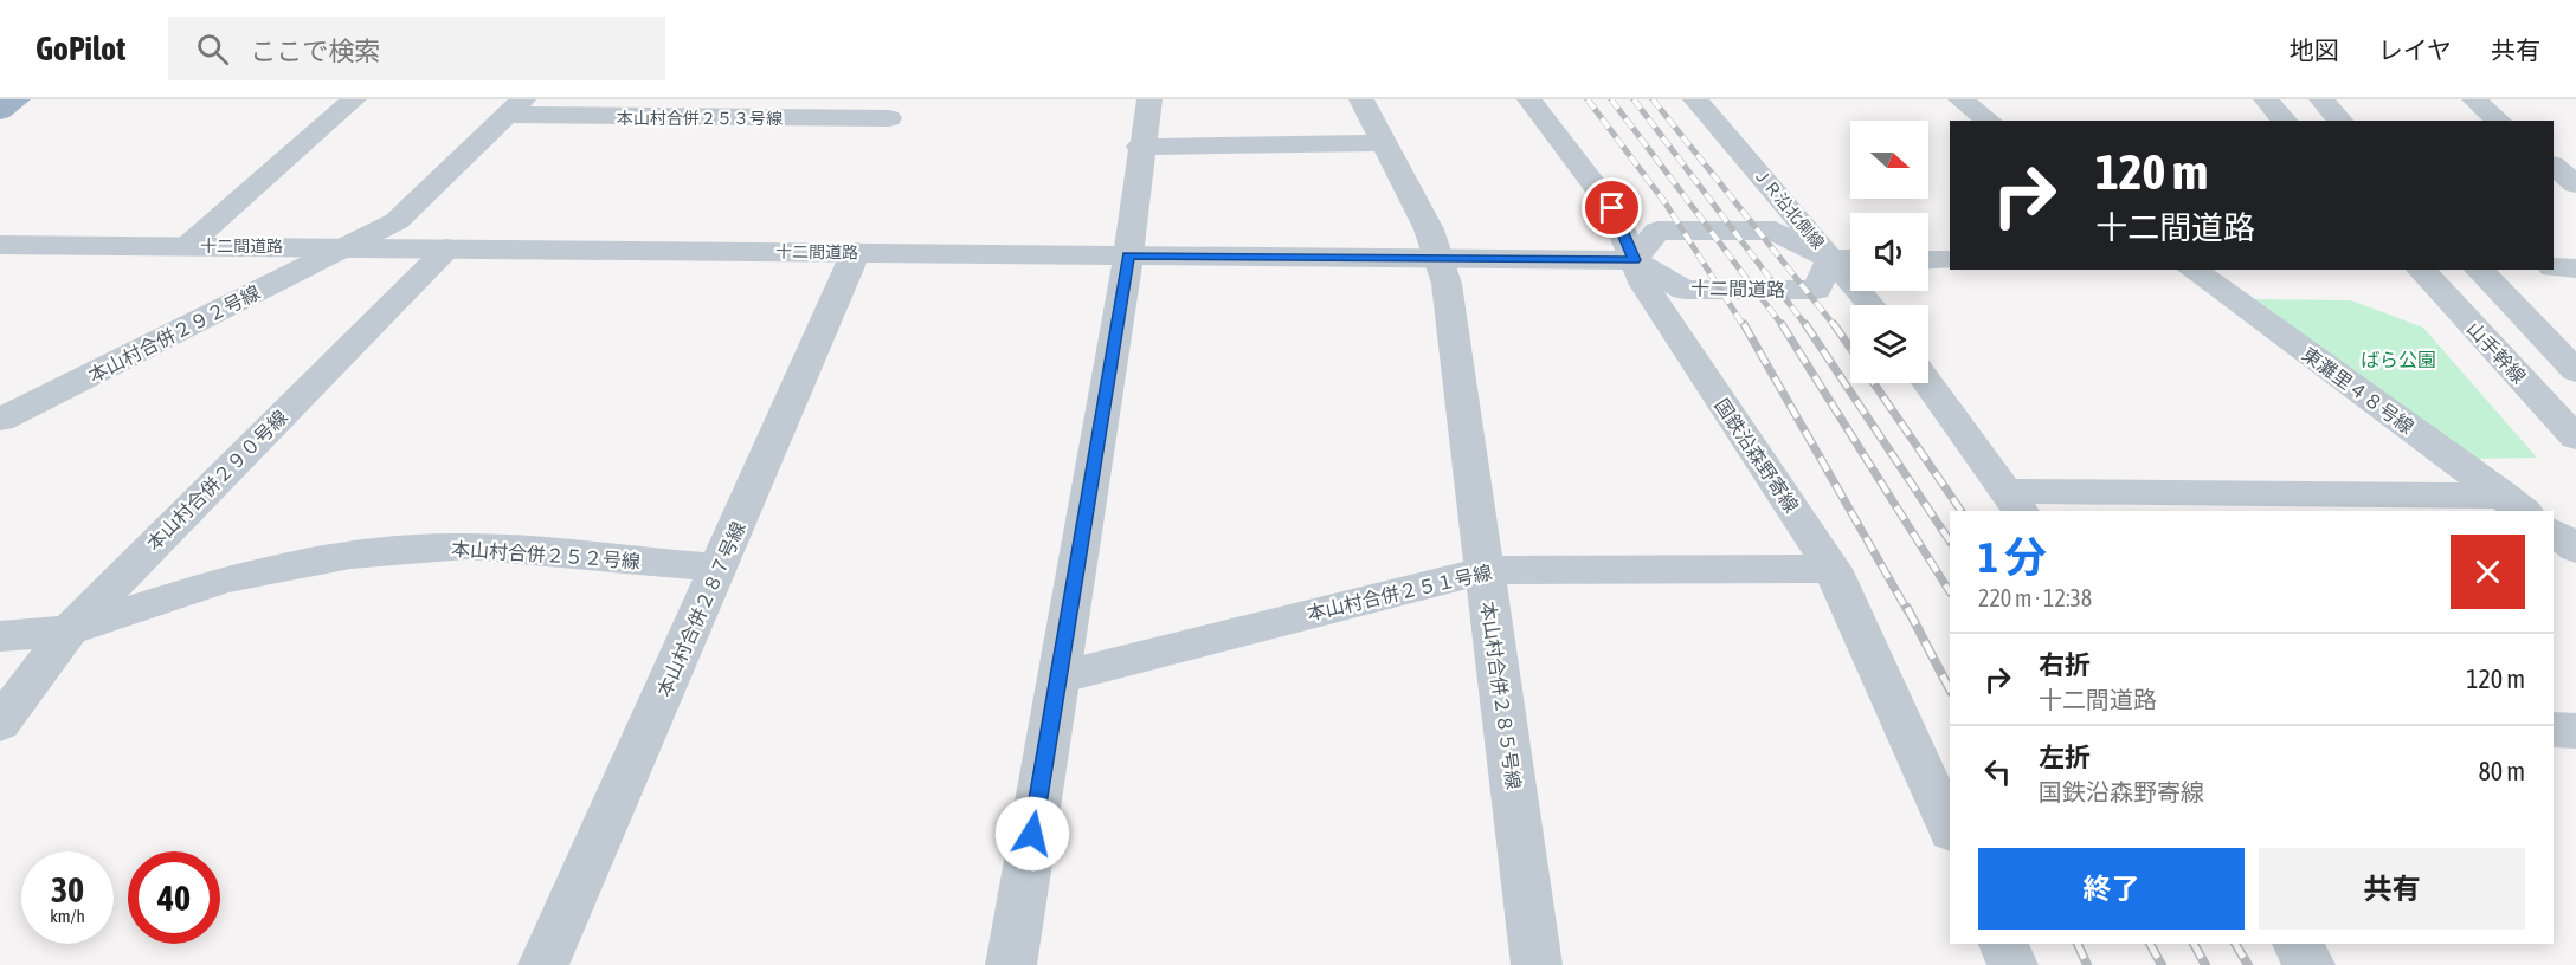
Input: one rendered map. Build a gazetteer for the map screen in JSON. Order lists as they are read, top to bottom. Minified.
{"streets":{"street":["本山村合併２５３号線","ＪＲ沿北側線","十二間道路","本山村合併２９２号線","山手幹線","東灘里４８号線","国鉄沿森野寄線","本山村合併２９０号線","本山村合併２５２号線","本山村合併２５１号線","本山村合併２８７号線","本山村合併２８５号線"]},"crossings":[["本山村合併２５３号線","本山村合併２９２号線"],["ＪＲ沿北側線","十二間道路"],["十二間道路","本山村合併２９２号線"],["十二間道路","国鉄沿森野寄線"],["十二間道路","本山村合併２９０号線"],["十二間道路","本山村合併２８７号線"],["十二間道路","本山村合併２８５号線"],["国鉄沿森野寄線","本山村合併２５１号線"],["本山村合併２９０号線","本山村合併２５２号線"],["本山村合併２５２号線","本山村合併２８７号線"],["本山村合併２５１号線","本山村合併２８５号線"]],"parks":["ばら公園"],"north":"right","page":{"header":"GoPilot","search":"ここで検索","nav":["地図","レイヤ","共有"],"turn":["120 m","十二間道路"],"heading":["1 分","220 m · 12:38"],"list":[{"name":"右折","note":"十二間道路","value":"120 m"},{"name":"左折","note":"国鉄沿森野寄線","value":"80 m"}],"buttons":["終了","共有"],"speed":"30 km/h","limit":"40"}}
